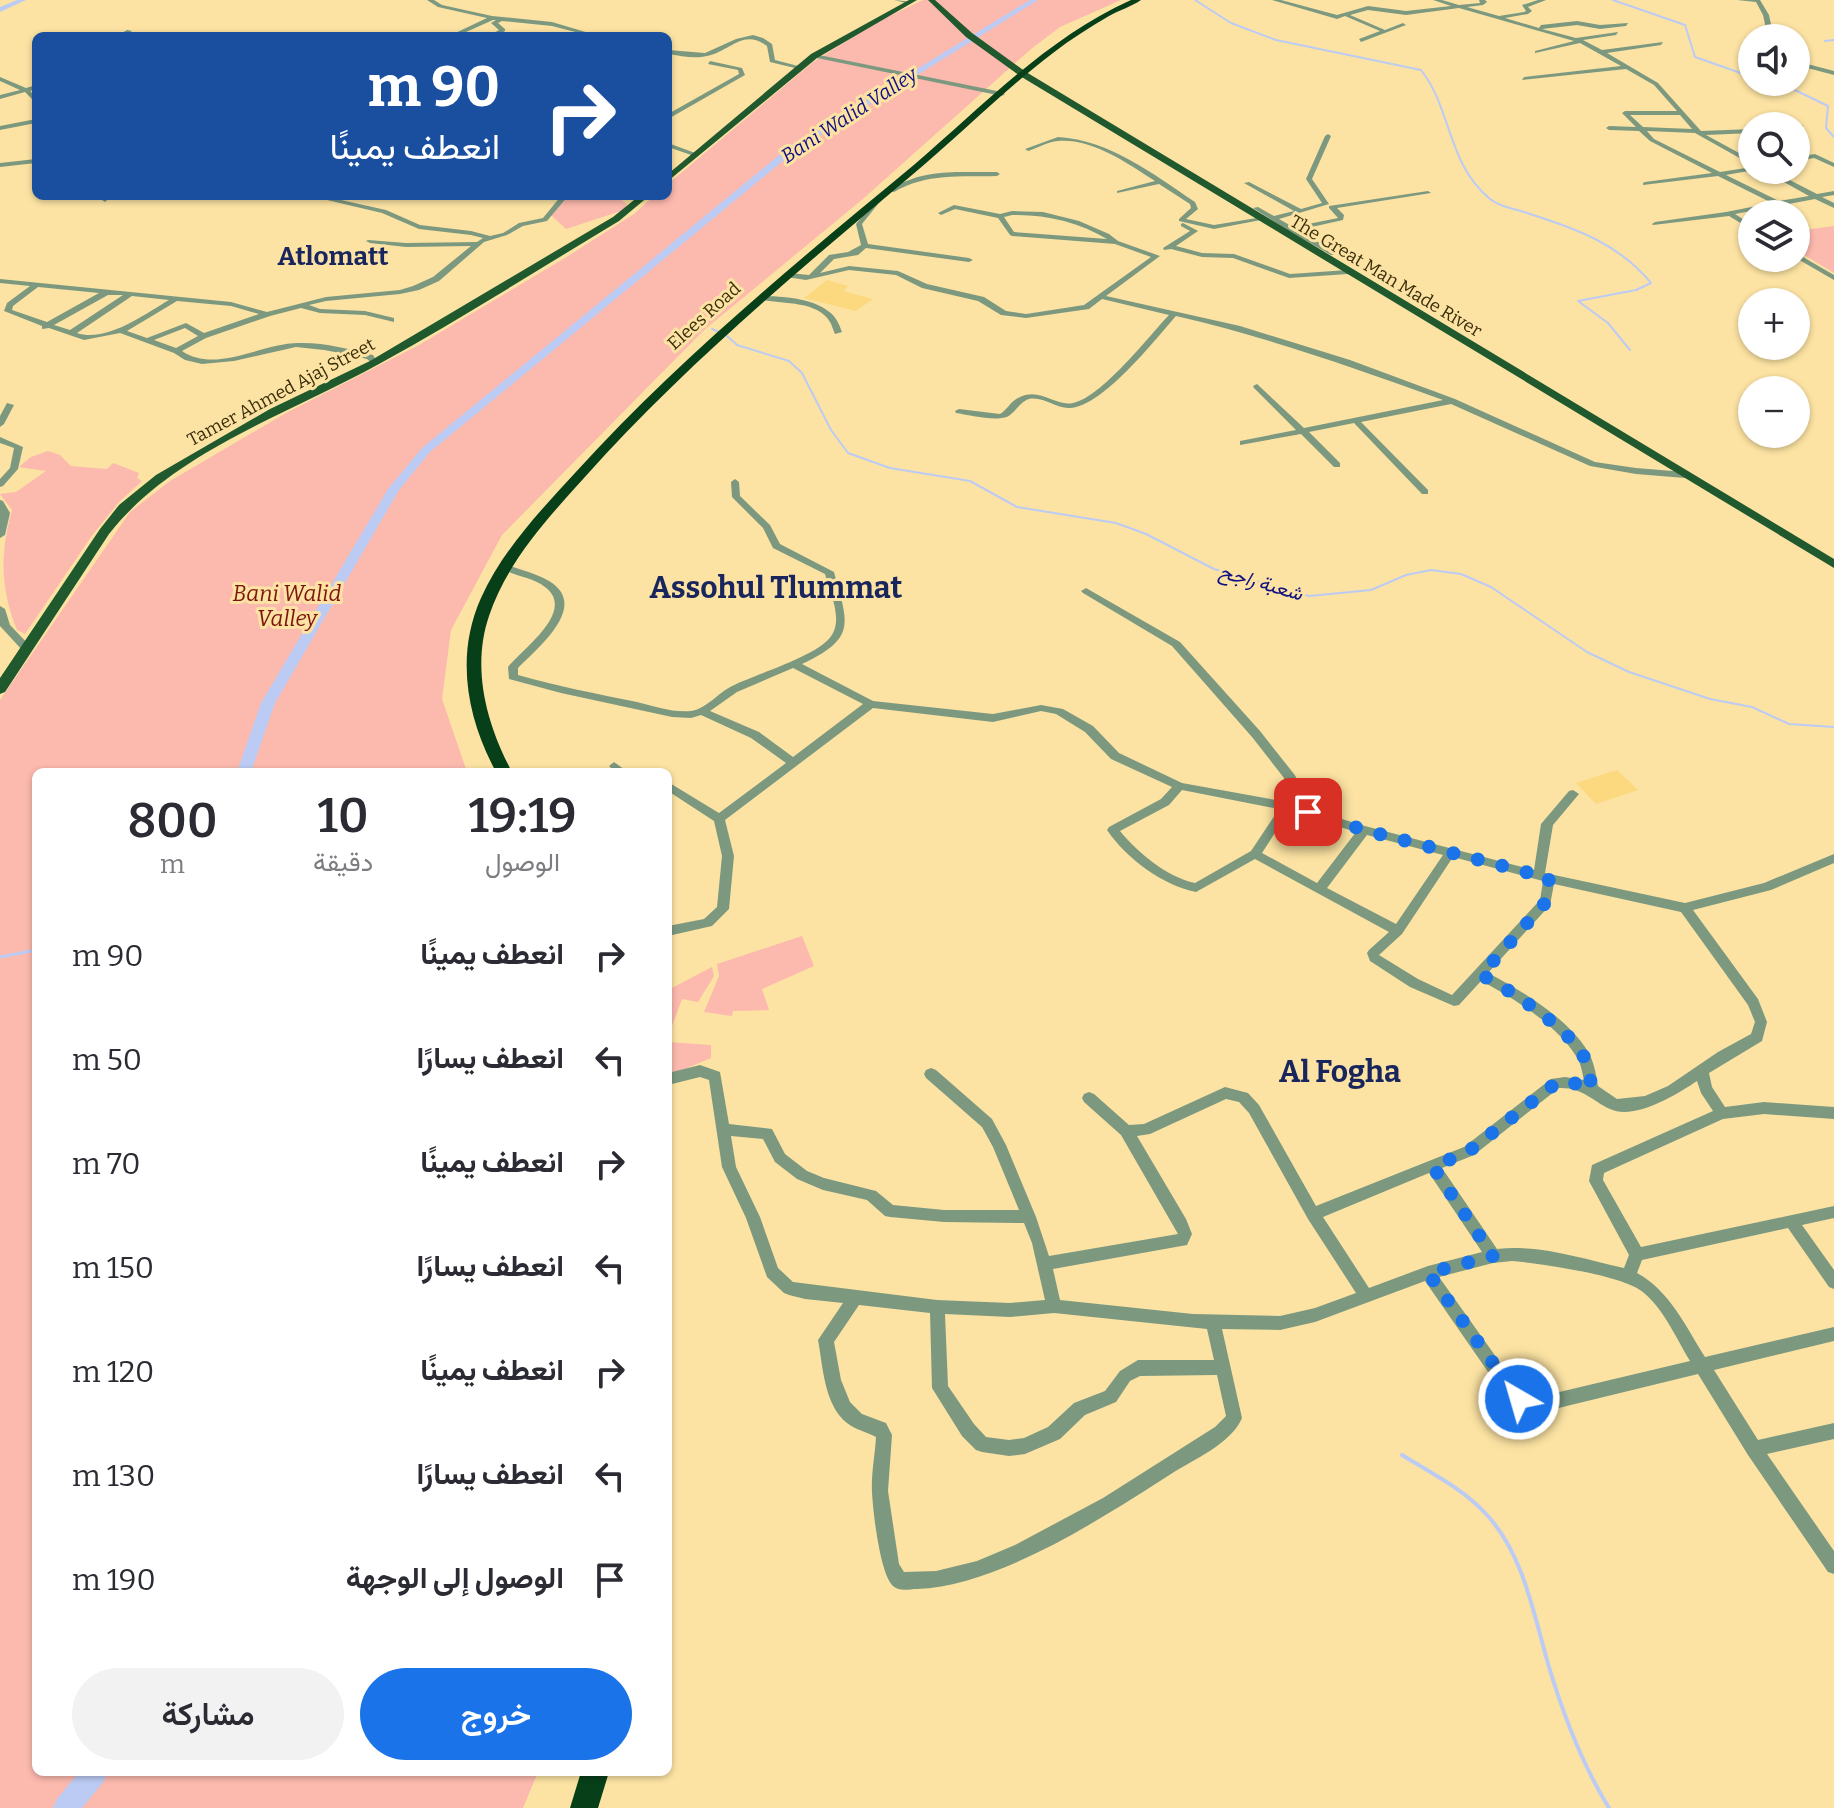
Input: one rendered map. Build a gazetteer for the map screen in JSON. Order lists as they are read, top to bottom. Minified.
{"streets":{"highway":["Elees Road"],"main road":["The Great Man Made River","Tamer Ahmed Ajaj Street"]},"crossings":[["The Great Man Made River","Elees Road"]],"districts":["Atlomatt","Assohul Tlummat","Al Fogha"],"water":["Bani Walid Valley","شعبة راجح"],"parks":["Bani Walid Valley"],"page":{"map_buttons":["+","−"],"turn":["90 m","انعطف يمينًا"],"eta":["19:19","الوصول","10","دقيقة","800","m"],"list":[{"name":"انعطف يمينًا","value":"90 m"},{"name":"انعطف يسارًا","value":"50 m"},{"name":"انعطف يمينًا","value":"70 m"},{"name":"انعطف يسارًا","value":"150 m"},{"name":"انعطف يمينًا","value":"120 m"},{"name":"انعطف يسارًا","value":"130 m"},{"name":"الوصول إلى الوجهة","value":"190 m"}],"buttons":["خروج","مشاركة"]}}
